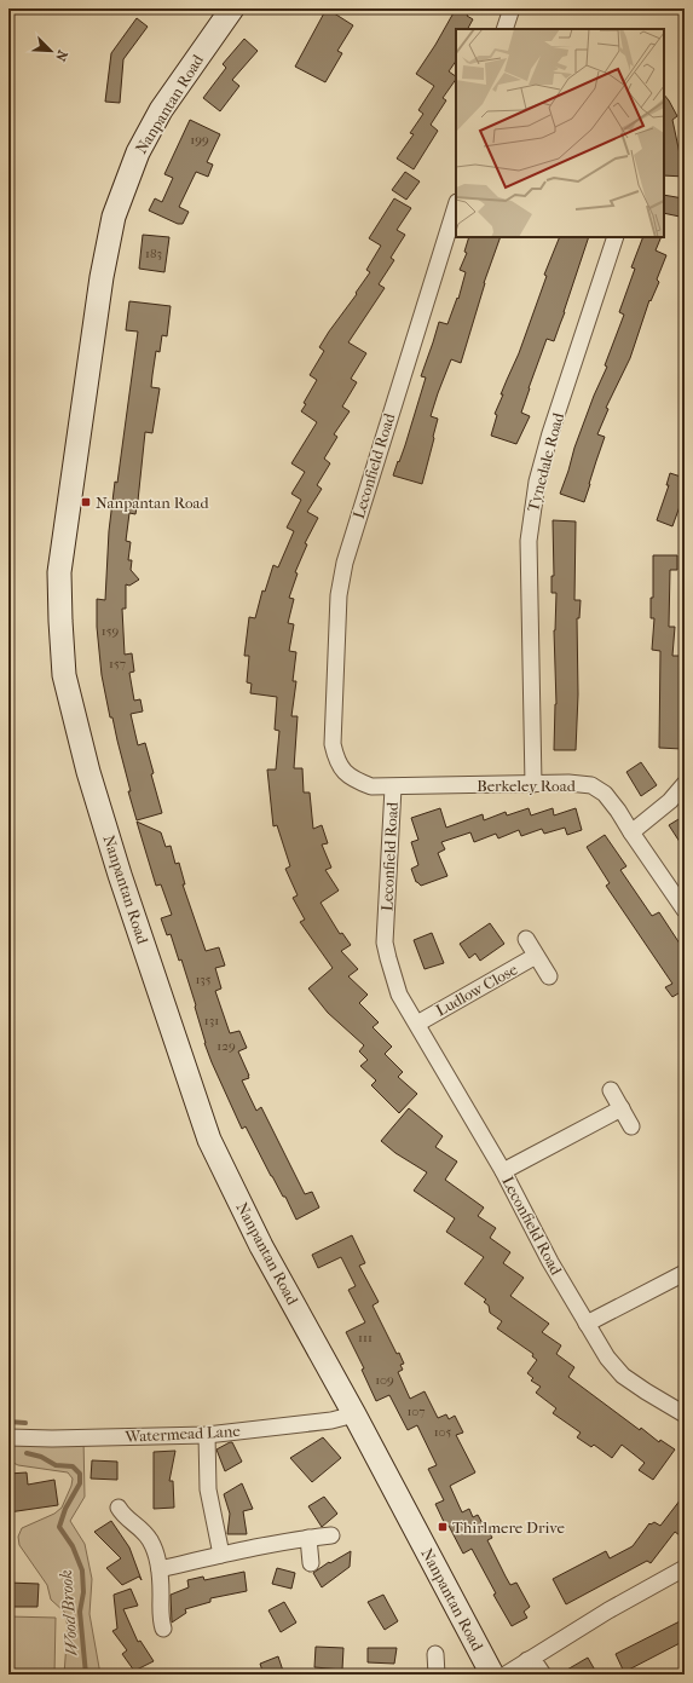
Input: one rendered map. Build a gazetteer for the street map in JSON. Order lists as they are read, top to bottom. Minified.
{"streets":{"street":["Nanpantan Road","Tynedale Road","Leconfield Road","Berkeley Road","Ludlow Close","Watermead Lane"]},"crossings":[["Nanpantan Road","Watermead Lane"],["Tynedale Road","Berkeley Road"],["Leconfield Road","Berkeley Road"],["Leconfield Road","Ludlow Close"]],"water":["Wood Brook"],"places":{"transit":["Nanpantan Road","Thirlmere Drive"]},"house_numbers":["199","183","159","157","135","131","129","111","109","107","105"],"north":"bottom right"}
